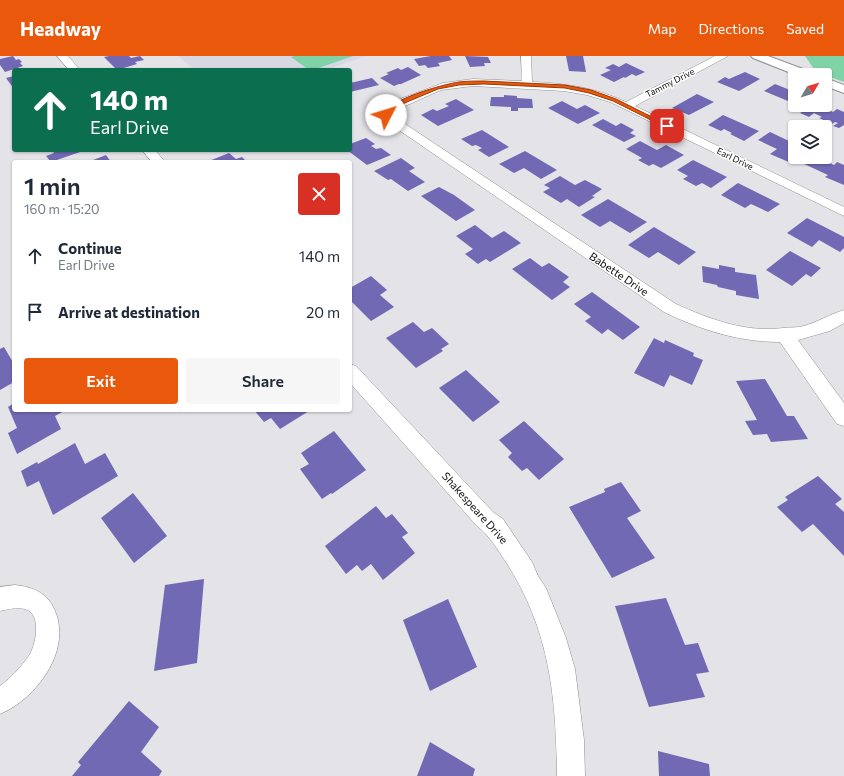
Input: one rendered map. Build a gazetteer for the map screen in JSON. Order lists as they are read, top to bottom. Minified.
{"streets":{"street":["Tammy Drive","Earl Drive","Babette Drive","Shakespeare Drive"]},"crossings":[["Tammy Drive","Earl Drive"]],"north":"top right","page":{"header":"Headway","nav":["Map","Directions","Saved"],"turn":["140 m","Earl Drive"],"heading":["1 min","160 m · 15:20"],"list":[{"name":"Continue","note":"Earl Drive","value":"140 m"},{"name":"Arrive at destination","value":"20 m"}],"buttons":["Exit","Share"]}}
